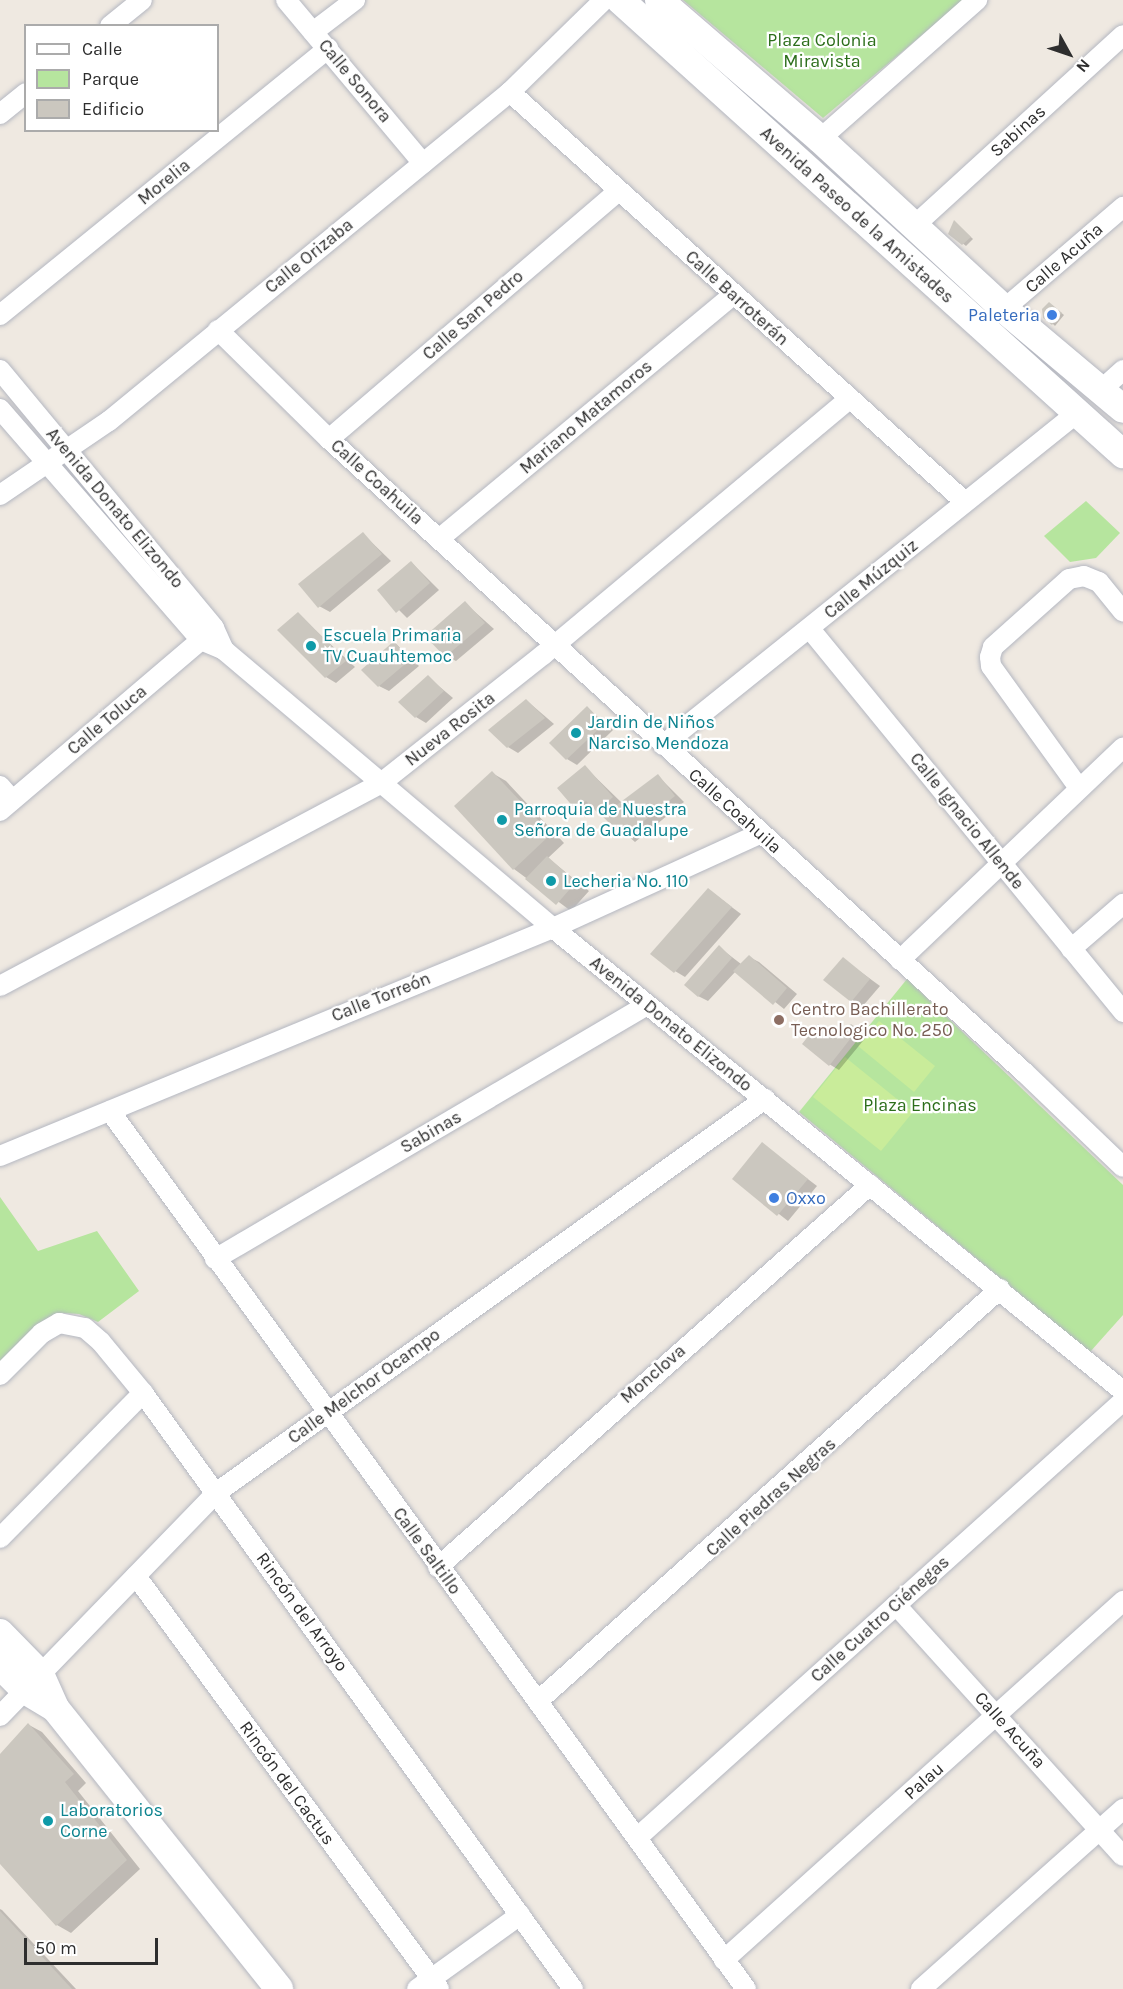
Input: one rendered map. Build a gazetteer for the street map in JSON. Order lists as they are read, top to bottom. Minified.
{"streets":{"street":["Calle Sonora","Sabinas","Morelia","Avenida Paseo de la Amistades","Calle Orizaba","Calle Acuña","Calle Barroterán","Calle San Pedro","Mariano Matamoros","Calle Coahuila","Avenida Donato Elizondo","Calle Múzquiz","Calle Toluca","Nueva Rosita","Calle Ignacio Allende","Calle Torreón","Monclova","Calle Melchor Ocampo","Calle Piedras Negras","Calle Saltillo","Rincón del Arroyo","Calle Cuatro Ciénegas","Palau","Rincón del Cactus"]},"crossings":[["Calle Sonora","Morelia"],["Calle Sonora","Calle Orizaba"],["Sabinas","Avenida Paseo de la Amistades"],["Sabinas","Avenida Donato Elizondo"],["Sabinas","Calle Saltillo"],["Avenida Paseo de la Amistades","Calle Acuña"],["Avenida Paseo de la Amistades","Calle Múzquiz"],["Calle Orizaba","Calle Barroterán"],["Calle Orizaba","Calle Coahuila"],["Calle Orizaba","Avenida Donato Elizondo"],["Calle Acuña","Calle Cuatro Ciénegas"],["Calle Acuña","Palau"],["Calle Barroterán","Calle San Pedro"],["Calle Barroterán","Mariano Matamoros"],["Calle Barroterán","Calle Múzquiz"],["Calle Barroterán","Nueva Rosita"],["Calle San Pedro","Calle Coahuila"],["Mariano Matamoros","Calle Coahuila"],["Calle Coahuila","Calle Múzquiz"],["Calle Coahuila","Nueva Rosita"],["Calle Coahuila","Calle Torreón"],["Avenida Donato Elizondo","Calle Toluca"],["Avenida Donato Elizondo","Nueva Rosita"],["Avenida Donato Elizondo","Calle Torreón"],["Avenida Donato Elizondo","Monclova"],["Avenida Donato Elizondo","Calle Melchor Ocampo"],["Avenida Donato Elizondo","Calle Piedras Negras"],["Calle Múzquiz","Calle Ignacio Allende"],["Calle Torreón","Calle Saltillo"],["Monclova","Calle Saltillo"],["Calle Melchor Ocampo","Calle Saltillo"],["Calle Melchor Ocampo","Rincón del Arroyo"],["Calle Melchor Ocampo","Rincón del Cactus"],["Calle Piedras Negras","Calle Saltillo"],["Calle Saltillo","Calle Cuatro Ciénegas"],["Calle Saltillo","Palau"]],"parks":["Plaza Colonia Miravista","Plaza Encinas"],"places":["Paleteria","Escuela Primaria TV Cuauhtemoc","Jardin de Niños Narciso Mendoza","Parroquia de Nuestra Señora de Guadalupe","Lecheria No. 110","Centro Bachillerato Tecnologico No. 250","Oxxo","Laboratorios Corne"],"legend":["Calle","Parque","Edificio"],"scale_bar":"50 m","north":"bottom right"}
